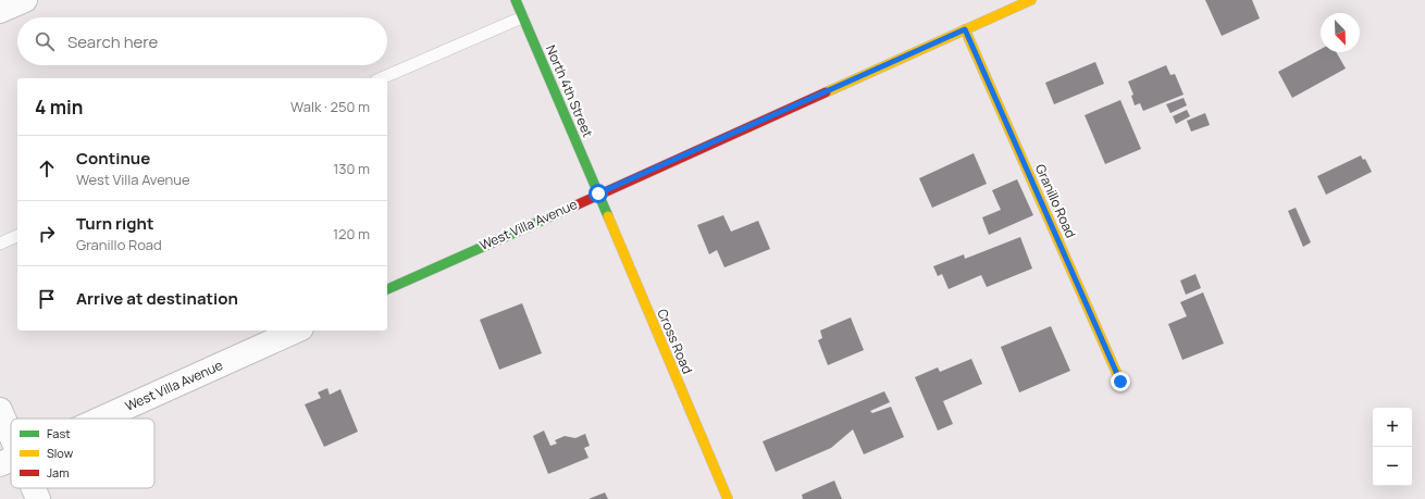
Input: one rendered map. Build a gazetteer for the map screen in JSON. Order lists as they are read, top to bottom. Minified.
{"streets":{"street":["North 4th Street","Granillo Road","West Villa Avenue","Cross Road"]},"crossings":[["North 4th Street","West Villa Avenue"],["North 4th Street","Cross Road"],["Granillo Road","West Villa Avenue"],["West Villa Avenue","Cross Road"]],"legend":["Fast","Slow","Jam"],"north":"bottom right","page":{"search":"Search here","heading":["4 min","Walk · 250 m"],"list":[["Continue","West Villa Avenue","130 m"],["Turn right","Granillo Road","120 m"],"Arrive at destination"],"map_buttons":["+","−"]}}
